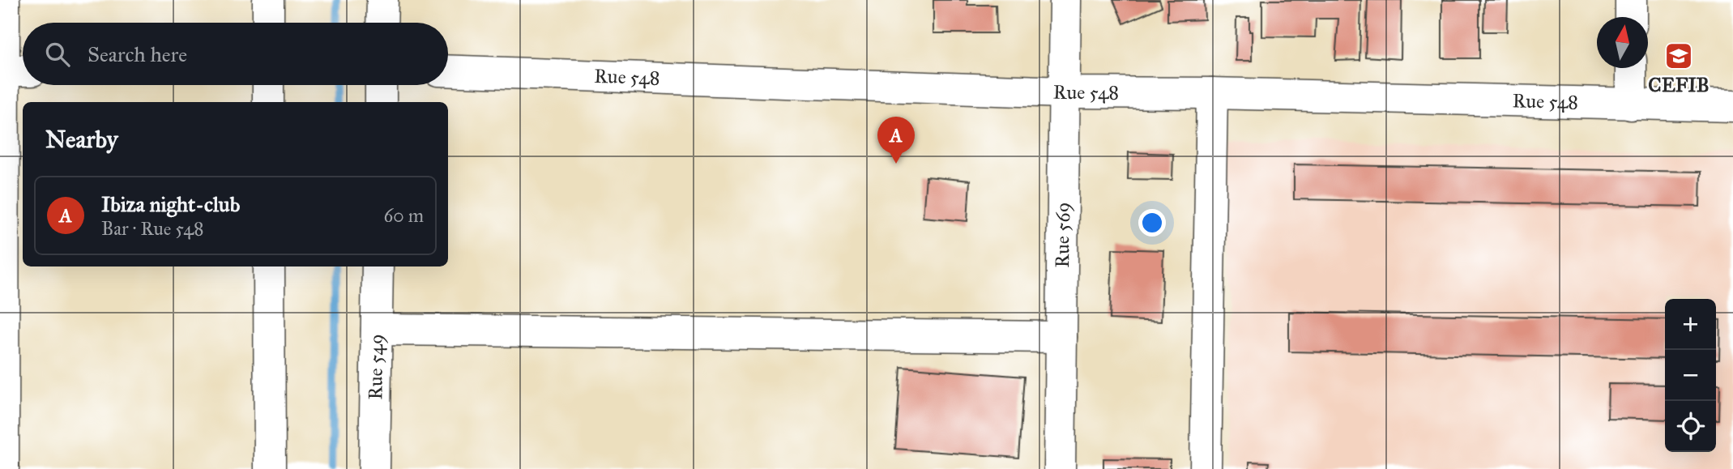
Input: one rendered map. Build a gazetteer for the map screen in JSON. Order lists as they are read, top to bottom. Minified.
{"streets":{"street":["Rue 548","Rue 569","Rue 549"]},"crossings":[["Rue 548","Rue 569"]],"places":{"school or university":["CEFIB"]},"north":"top","page":{"search":"Search here","heading":"Nearby","pins":"A","list":[{"mark":"A","name":"Ibiza night-club","note":"Bar · Rue 548","value":"60 m"}],"map_buttons":["+","−"]}}
